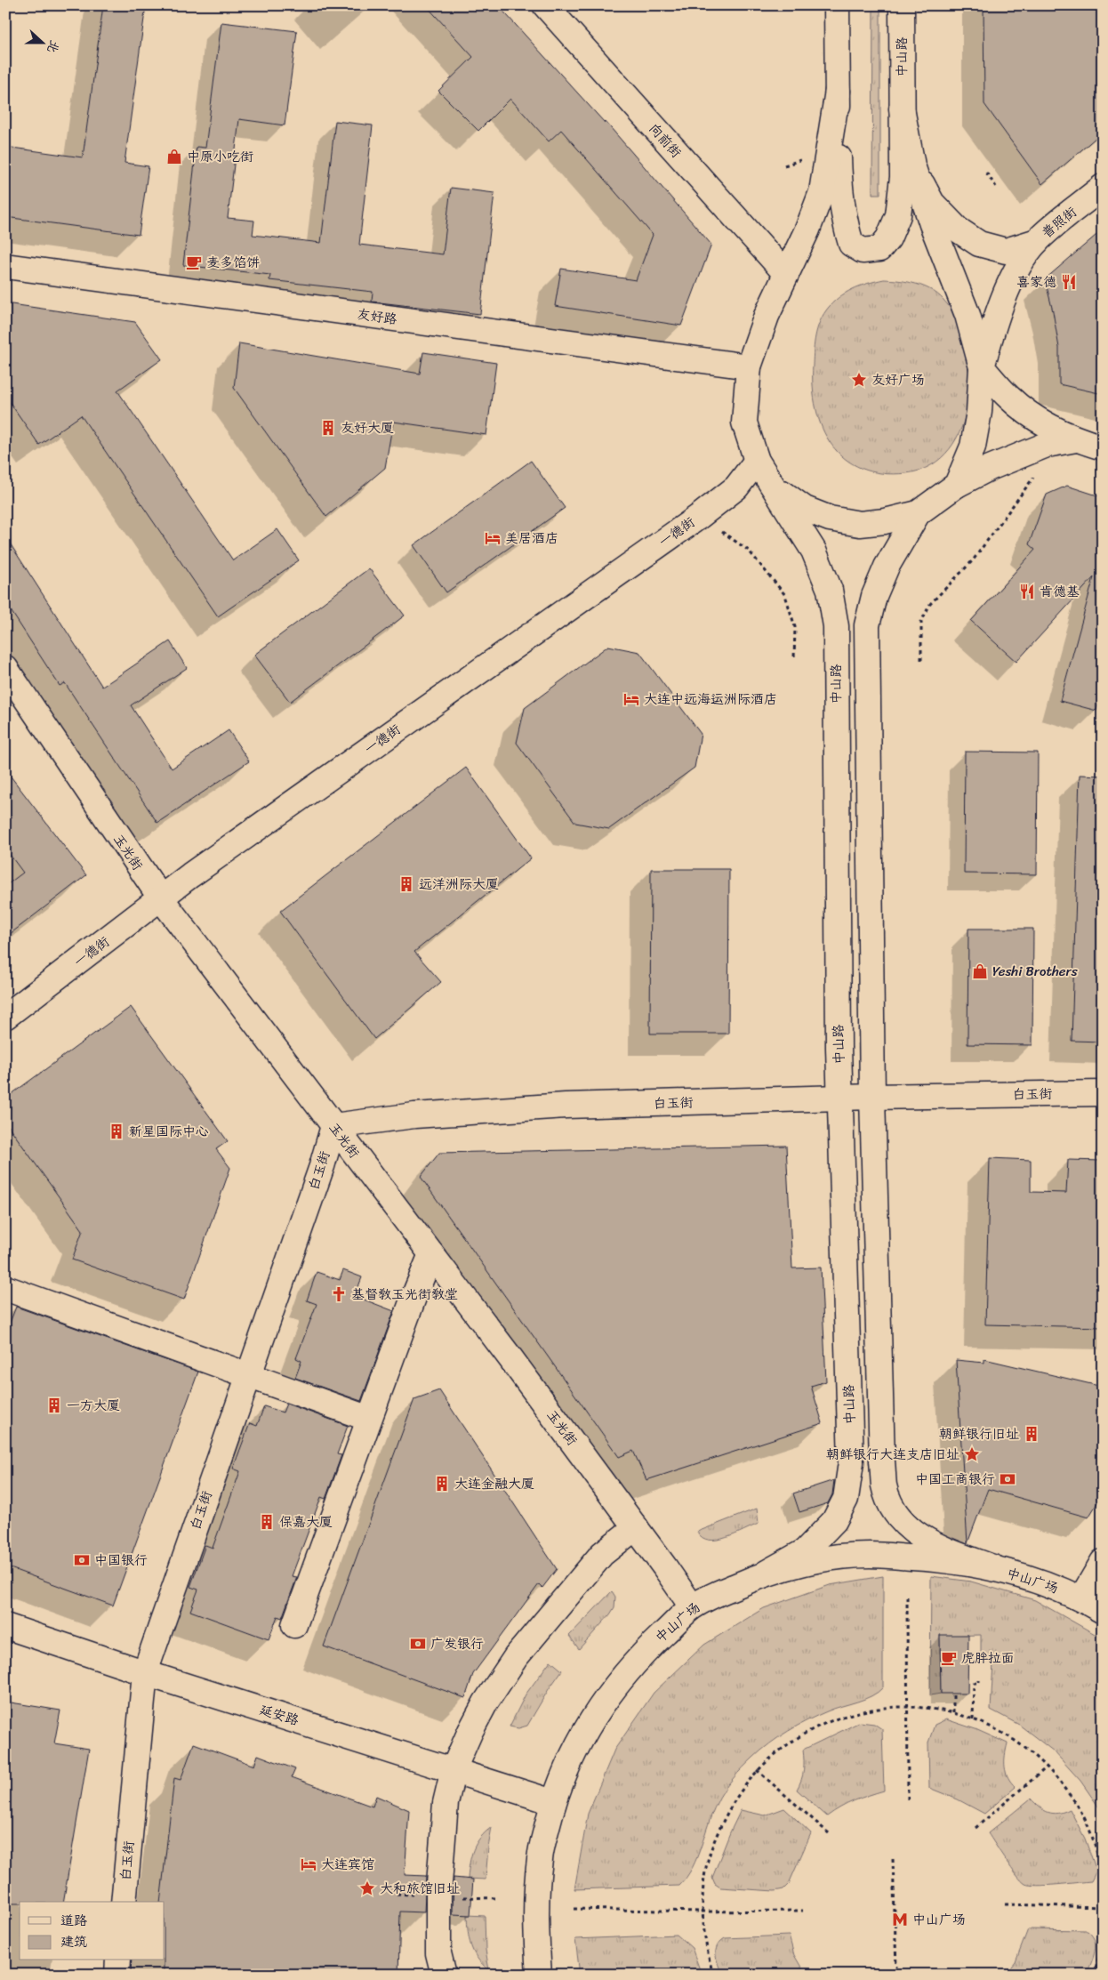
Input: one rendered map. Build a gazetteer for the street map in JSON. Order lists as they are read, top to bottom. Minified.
{"streets":{"street":["中山路","向前街","普照街","友好路","一德街","玉光街","白玉街","中山广场","延安路"]},"crossings":[["中山路","一德街"],["中山路","白玉街"],["中山路","中山广场"],["一德街","玉光街"],["玉光街","白玉街"],["玉光街","中山广场"],["白玉街","延安路"],["中山广场","延安路"]],"places":{"shop":["中原小吃街","Yeshi Brothers"],"cafe":["麦多馅饼","虎胖拉面"],"restaurant":["喜家德","肯德基"],"place":["友好广场","朝鲜银行大连支店旧址","大和旅馆旧址"],"building":["友好大厦","远洋洲际大厦","新星国际中心","一方大厦","朝鲜银行旧址","大连金融大厦","保嘉大厦"],"hotel":["美居酒店","大连中远海运洲际酒店","大连宾馆"],"church":["基督教玉光街教堂"],"bank":["中国工商银行","中国银行","广发银行"],"metro station":["中山广场"]},"legend":["道路","建筑"],"north":"right"}
